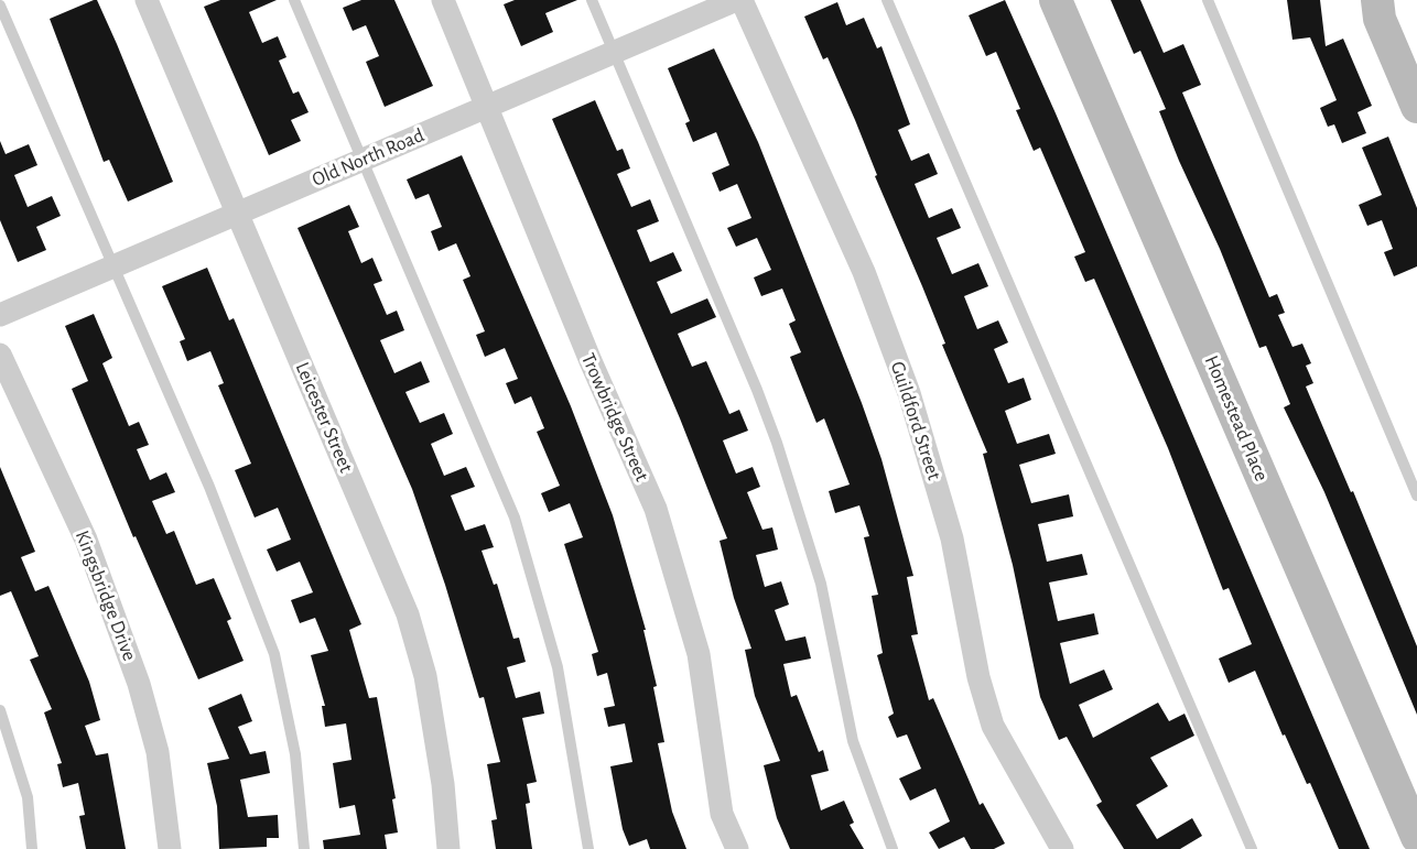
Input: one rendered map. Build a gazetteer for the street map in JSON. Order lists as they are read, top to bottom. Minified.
{"streets":{"street":["Old North Road","Leicester Street","Trowbridge Street","Homestead Place","Guildford Street","Kingsbridge Drive"]},"crossings":[["Old North Road","Leicester Street"],["Old North Road","Trowbridge Street"]]}
